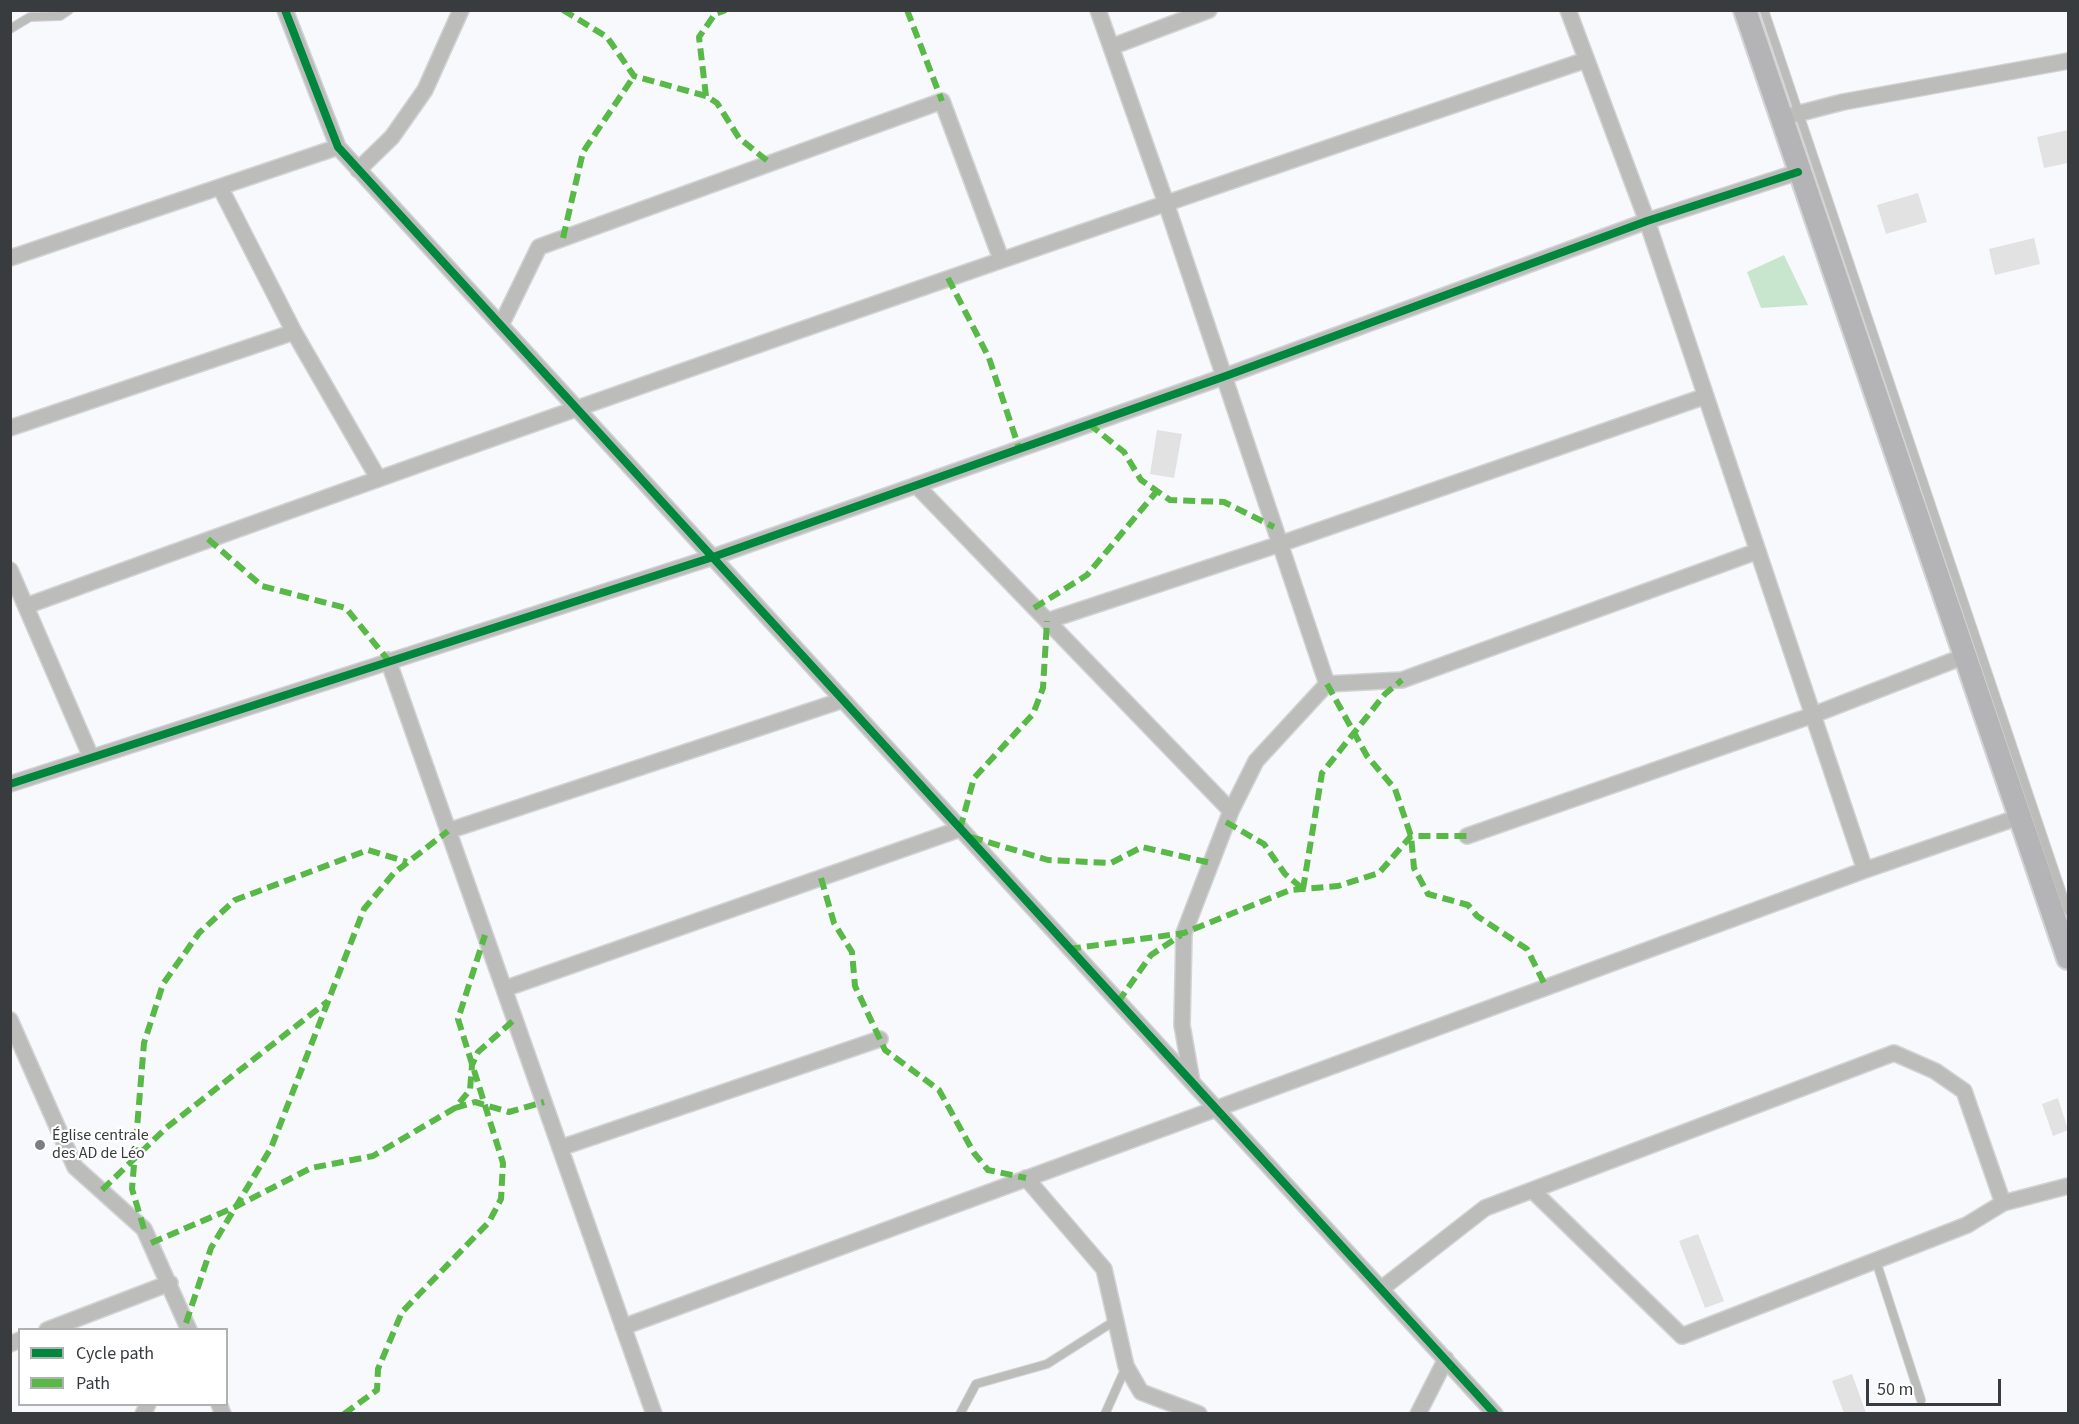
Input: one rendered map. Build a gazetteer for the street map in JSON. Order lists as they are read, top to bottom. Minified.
{"places":["Église centrale des AD de Léo"],"legend":["Cycle path","Path"],"scale_bar":"50 m"}
